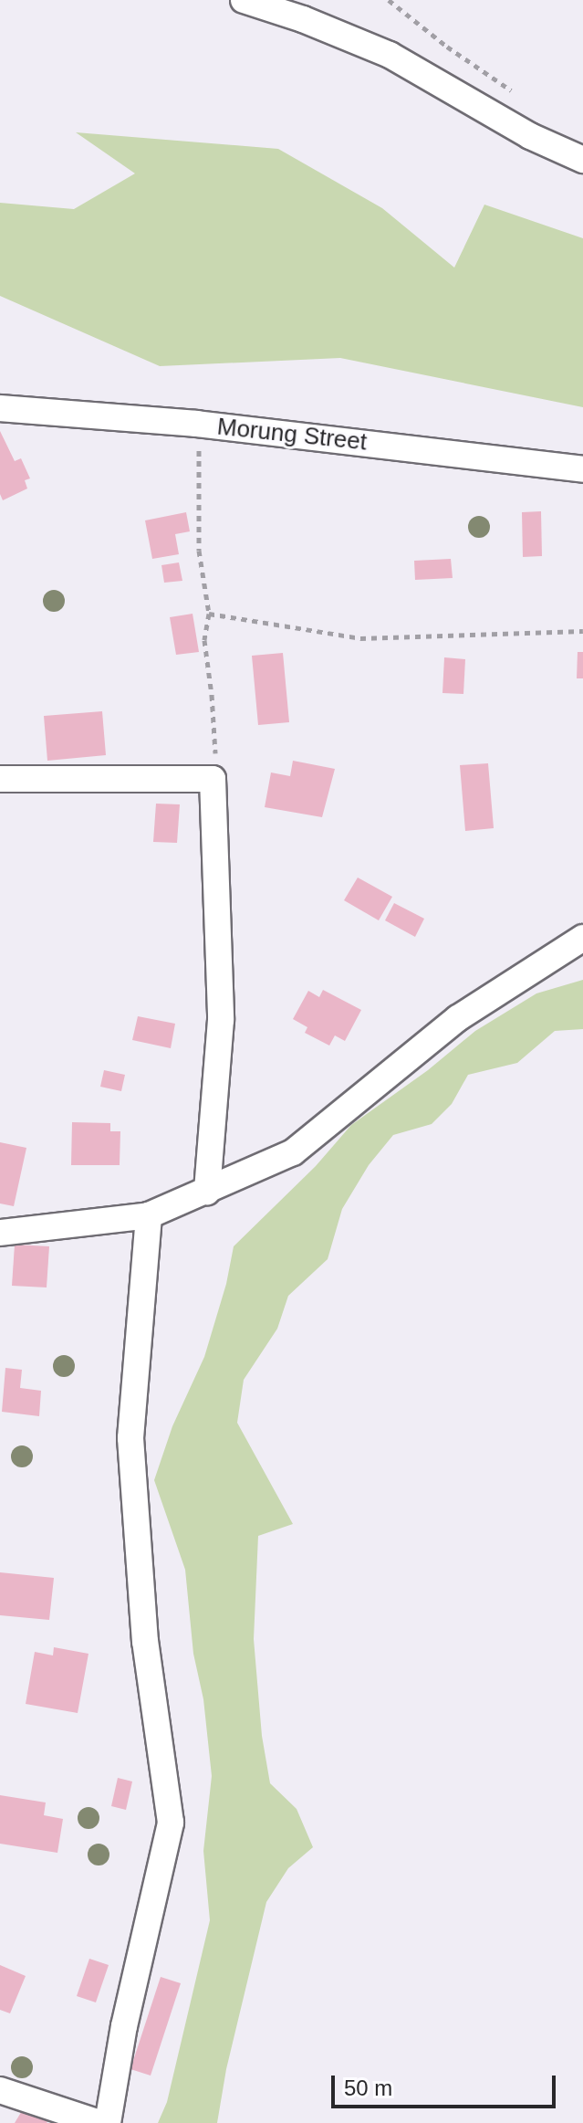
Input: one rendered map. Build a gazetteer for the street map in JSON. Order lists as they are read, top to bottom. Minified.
{"streets":{"street":["Morung Street"]},"scale_bar":"50 m"}
